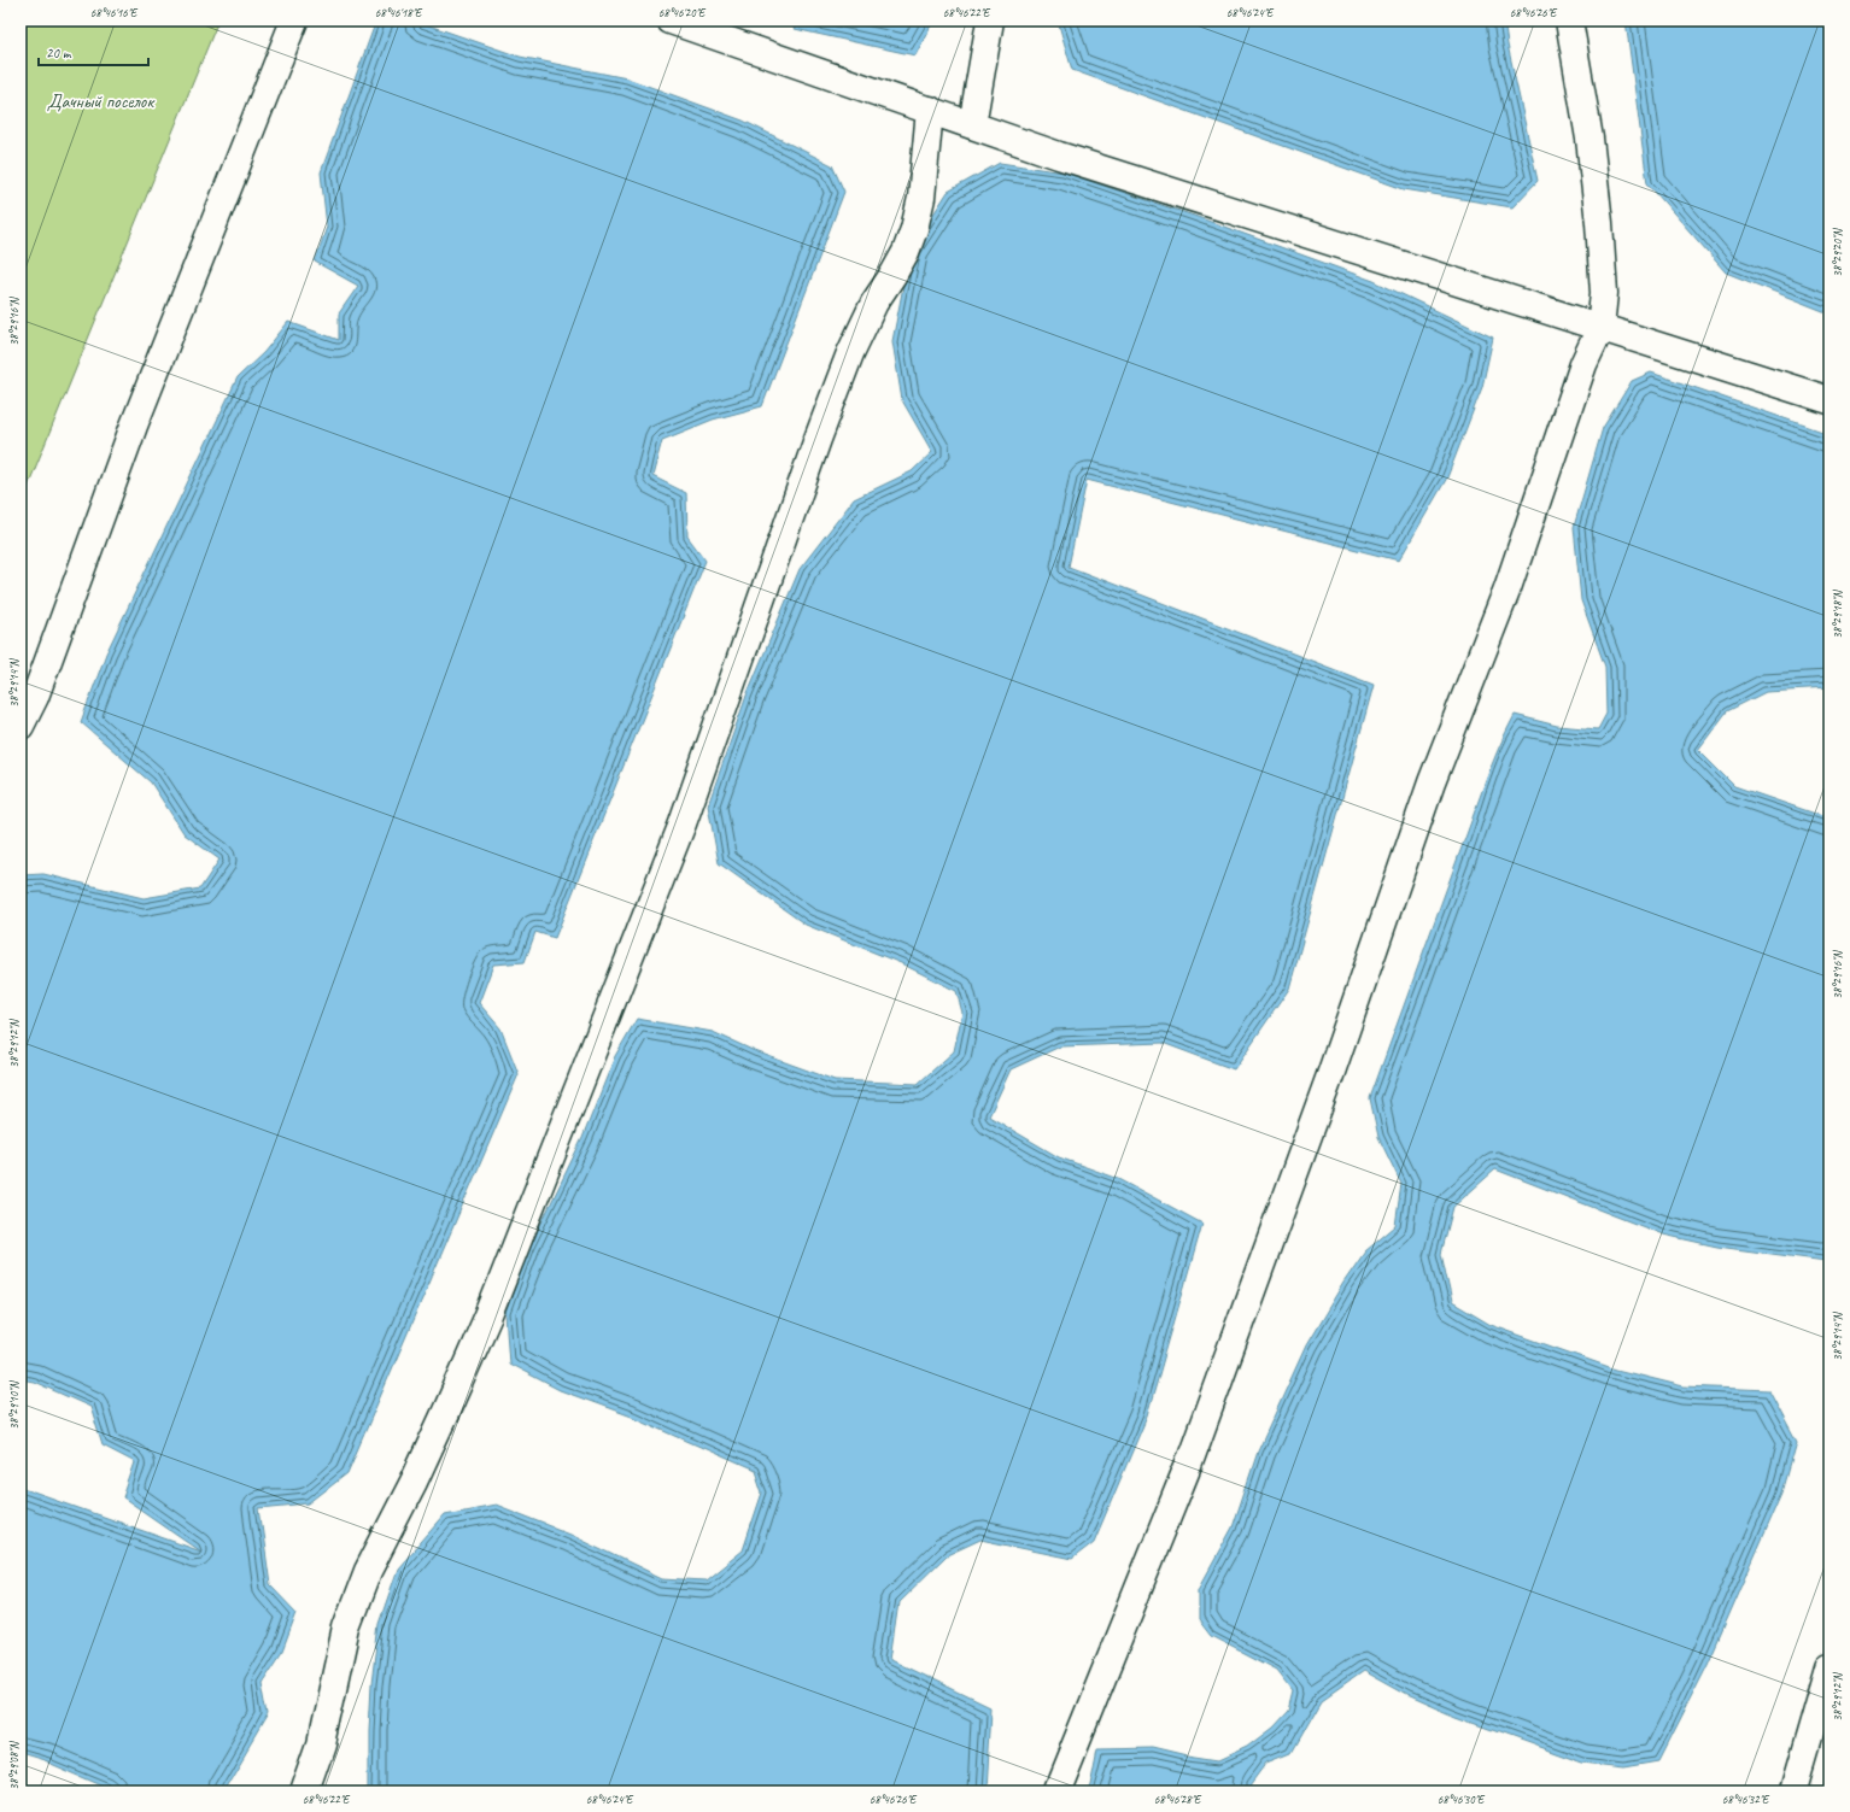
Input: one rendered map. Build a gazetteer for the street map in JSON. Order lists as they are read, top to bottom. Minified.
{"parks":["Дачный поселок"],"scale_bar":"20 m","coordinates":["68°46'16\"E","68°46'18\"E","68°46'20\"E","68°46'22\"E","68°46'24\"E","68°46'26\"E","38°29'20\"N","38°29'16\"N","38°29'18\"N","38°29'14\"N","38°29'12\"N","38°29'10\"N","38°29'08\"N","68°46'28\"E","68°46'30\"E","68°46'32\"E"]}
